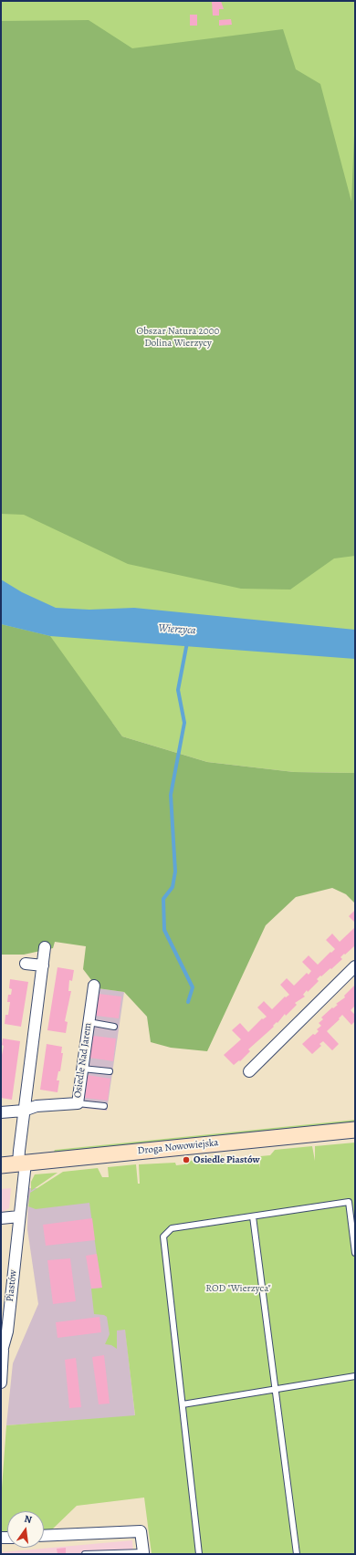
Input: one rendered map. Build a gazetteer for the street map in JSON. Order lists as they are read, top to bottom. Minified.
{"streets":{"street":["Osiedle Nad Jarem","Droga Nowowiejska","Piastów"]},"crossings":[["Droga Nowowiejska","Piastów"]],"water":["Wierzyca"],"parks":["Obszar Natura 2000 Dolina Wierzycy","ROD \"Wierzyca\""],"places":["Osiedle Piastów"],"north":"top"}
